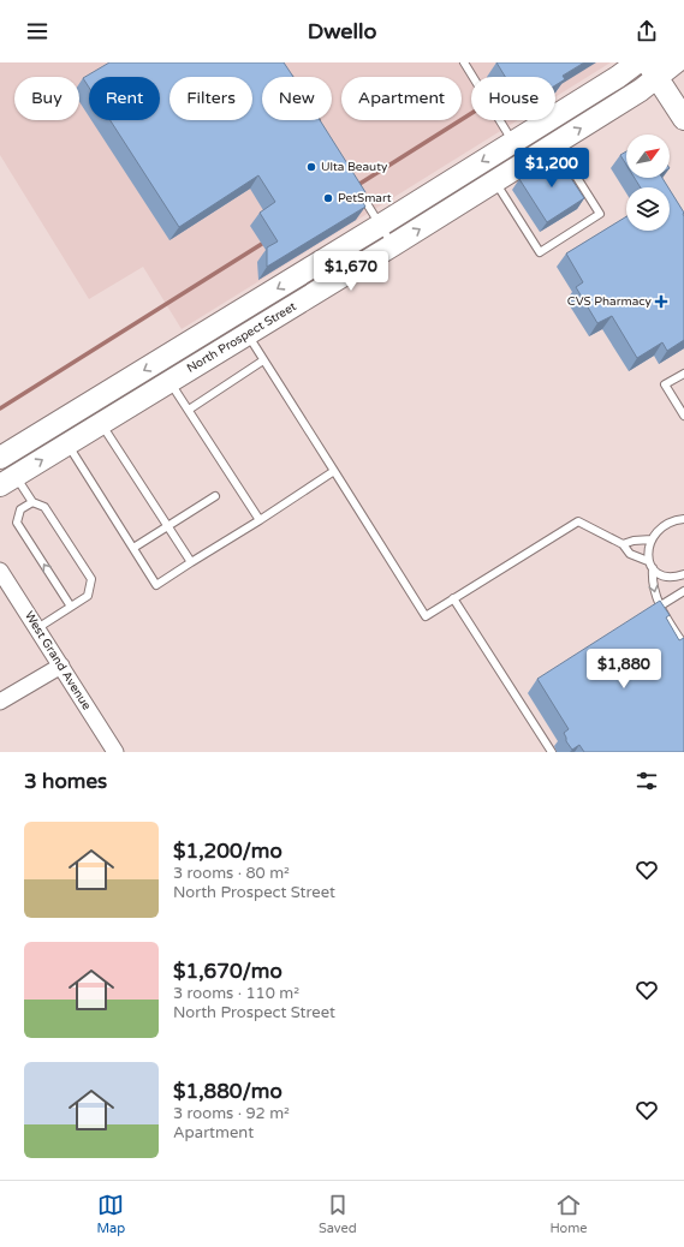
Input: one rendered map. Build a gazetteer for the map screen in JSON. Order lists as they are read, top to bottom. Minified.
{"streets":{"main road":["North Prospect Street"],"street":["West Grand Avenue"]},"places":{"other":["Ulta Beauty","PetSmart"],"health":["CVS Pharmacy"]},"north":"top right","page":{"header":"Dwello","chip":["Buy","Rent","Filters","New","Apartment","House"],"price":["$1,200","$1,670","$1,880"],"heading":"3 homes","list":[{"name":"$1,200/mo","note":"3 rooms · 80 m² · North Prospect Street"},{"name":"$1,670/mo","note":"3 rooms · 110 m² · North Prospect Street"},{"name":"$1,880/mo","note":"3 rooms · 92 m² · Apartment"}],"tabs":["Map","Saved","Home"]}}
